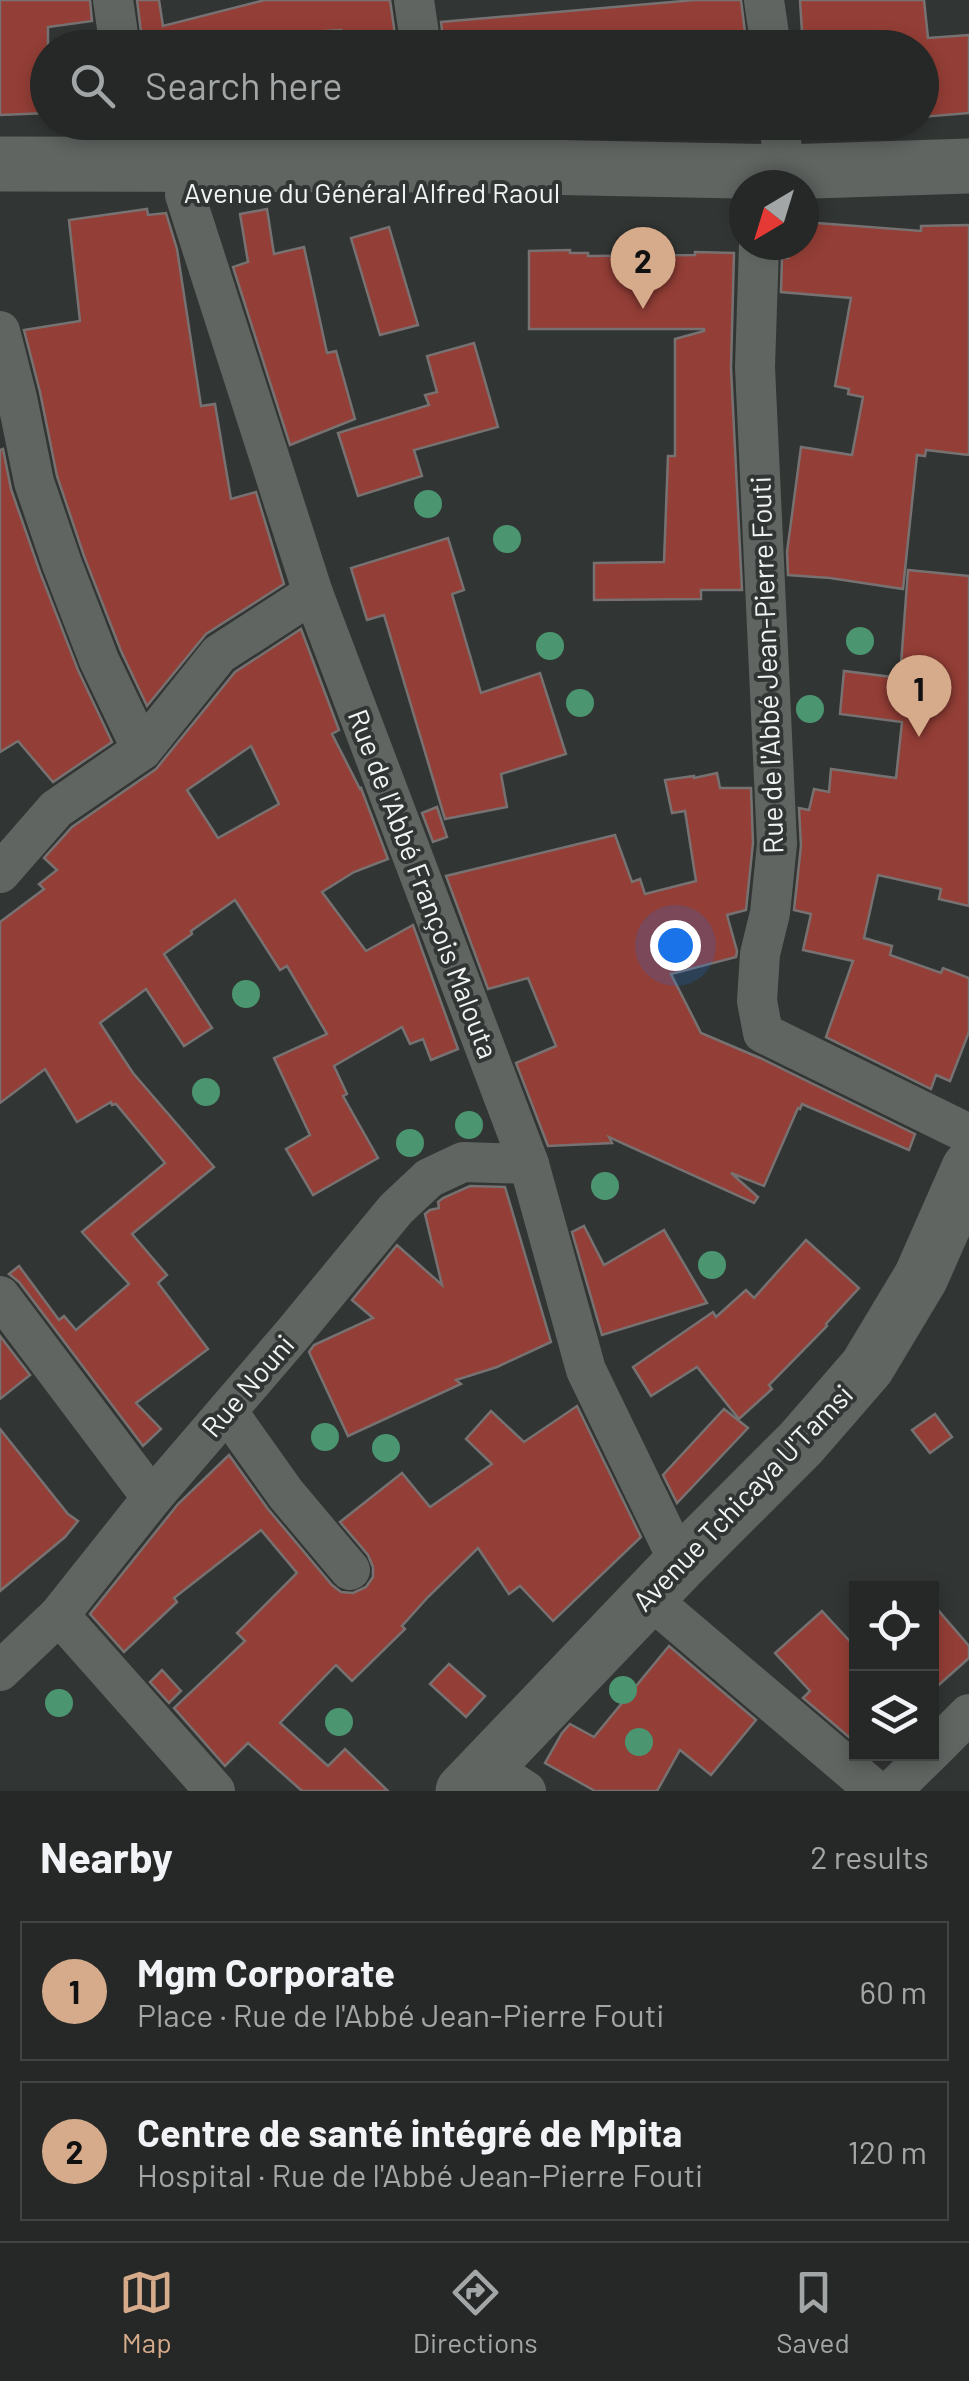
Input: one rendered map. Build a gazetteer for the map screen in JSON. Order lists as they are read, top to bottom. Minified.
{"streets":{"street":["Avenue du Général Alfred Raoul","Rue de l'Abbé Jean-Pierre Fouti","Rue de l'Abbé François Malouta","Rue Nouni","Avenue Tchicaya U'Tamsi"]},"crossings":[["Avenue du Général Alfred Raoul","Rue de l'Abbé François Malouta"],["Rue de l'Abbé François Malouta","Rue Nouni"],["Rue de l'Abbé François Malouta","Avenue Tchicaya U'Tamsi"]],"north":"bottom left","page":{"search":"Search here","pins":["2","1"],"heading":["Nearby","2 results"],"list":[{"mark":"1","name":"Mgm Corporate","note":"Place · Rue de l'Abbé Jean-Pierre Fouti","value":"60 m"},{"mark":"2","name":"Centre de santé intégré de Mpita","note":"Hospital · Rue de l'Abbé Jean-Pierre Fouti","value":"120 m"}],"nav":["Map","Directions","Saved"]}}
